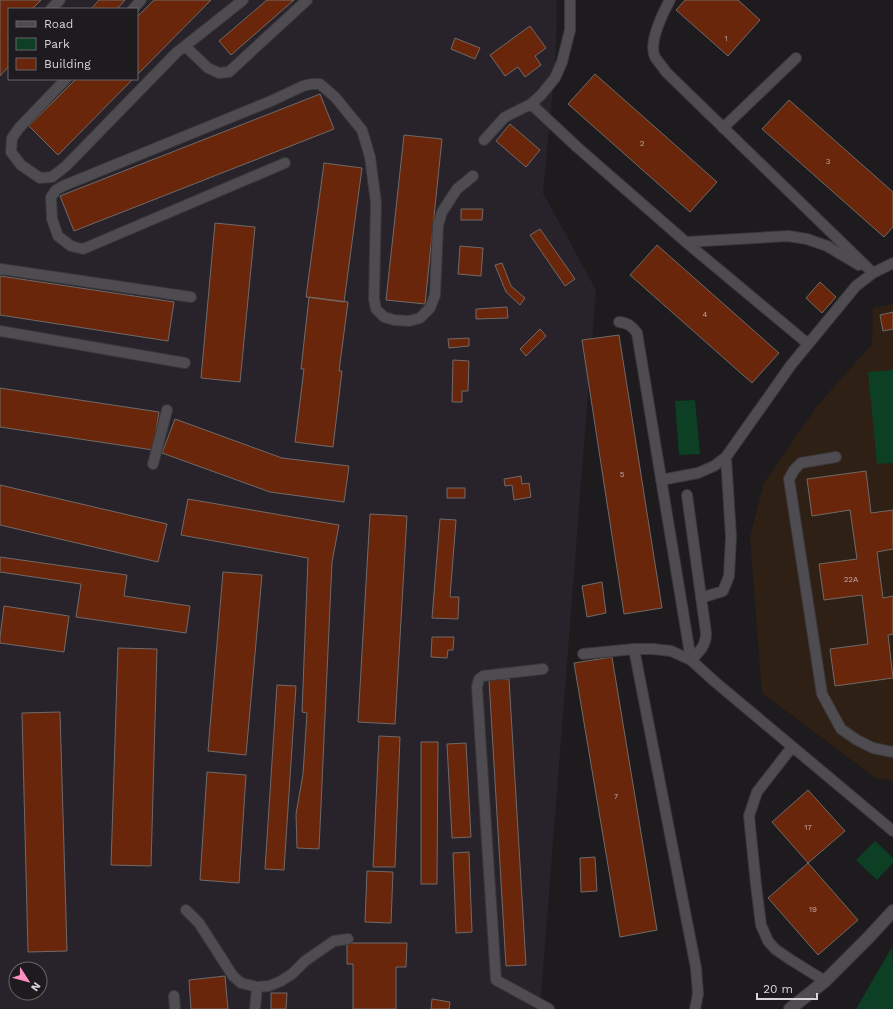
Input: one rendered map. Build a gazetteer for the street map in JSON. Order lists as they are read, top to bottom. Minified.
{"house_numbers":["1","2","3","4","5","22А","7","17","19"],"legend":["Road","Park","Building"],"scale_bar":"20 m","north":"bottom right"}
